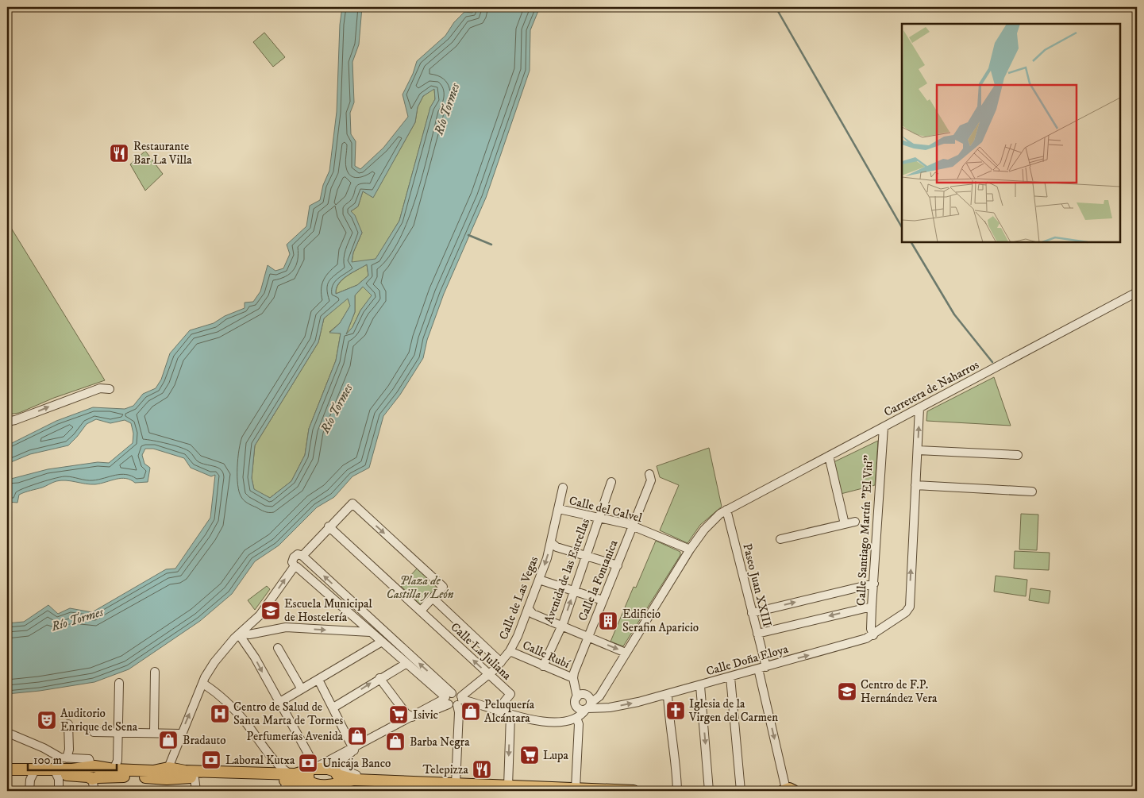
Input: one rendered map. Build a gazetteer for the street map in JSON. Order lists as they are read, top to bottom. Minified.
{"streets":{"street":["Carretera de Naharros","Calle del Calvel","Calle Santiago Martín \"El Viti\"","Avenida de las Estrellas","Calle la Fontanica","Paseo Juan XXIII","Calle de Las Vegas","Calle La Juliana","Calle Rubí","Calle Doña Eloya"]},"crossings":[["Carretera de Naharros","Calle del Calvel"],["Carretera de Naharros","Calle Santiago Martín \"El Viti\""],["Carretera de Naharros","Paseo Juan XXIII"],["Carretera de Naharros","Calle Doña Eloya"],["Calle del Calvel","Avenida de las Estrellas"],["Calle del Calvel","Calle la Fontanica"],["Calle del Calvel","Calle de Las Vegas"],["Calle Santiago Martín \"El Viti\"","Calle Doña Eloya"],["Avenida de las Estrellas","Calle Rubí"],["Calle la Fontanica","Calle Rubí"],["Paseo Juan XXIII","Calle Doña Eloya"],["Calle de Las Vegas","Calle La Juliana"],["Calle de Las Vegas","Calle Rubí"]],"one_way":["Calle Doña Eloya"],"water":["Río Tormes"],"parks":["Plaza de Castilla y León"],"places":{"restaurant":["Restaurante Bar La Villa","Telepizza"],"school or university":["Escuela Municipal de Hostelería","Centro de F.P. Hernández Vera"],"building":["Edificio Serafin Aparicio"],"church":["Iglesia de la Virgen del Carmen"],"shop":["Peluquería Alcántara","Perfumerías Avenida","Bradauto","Barba Negra"],"hospital":["Centro de Salud de Santa Marta de Tormes"],"supermarket":["Isivic","Lupa"],"theatre":["Auditorio Enrique de Sena"],"bank":["Laboral Kutxa","Unicaja Banco"]},"scale_bar":"100 m"}
